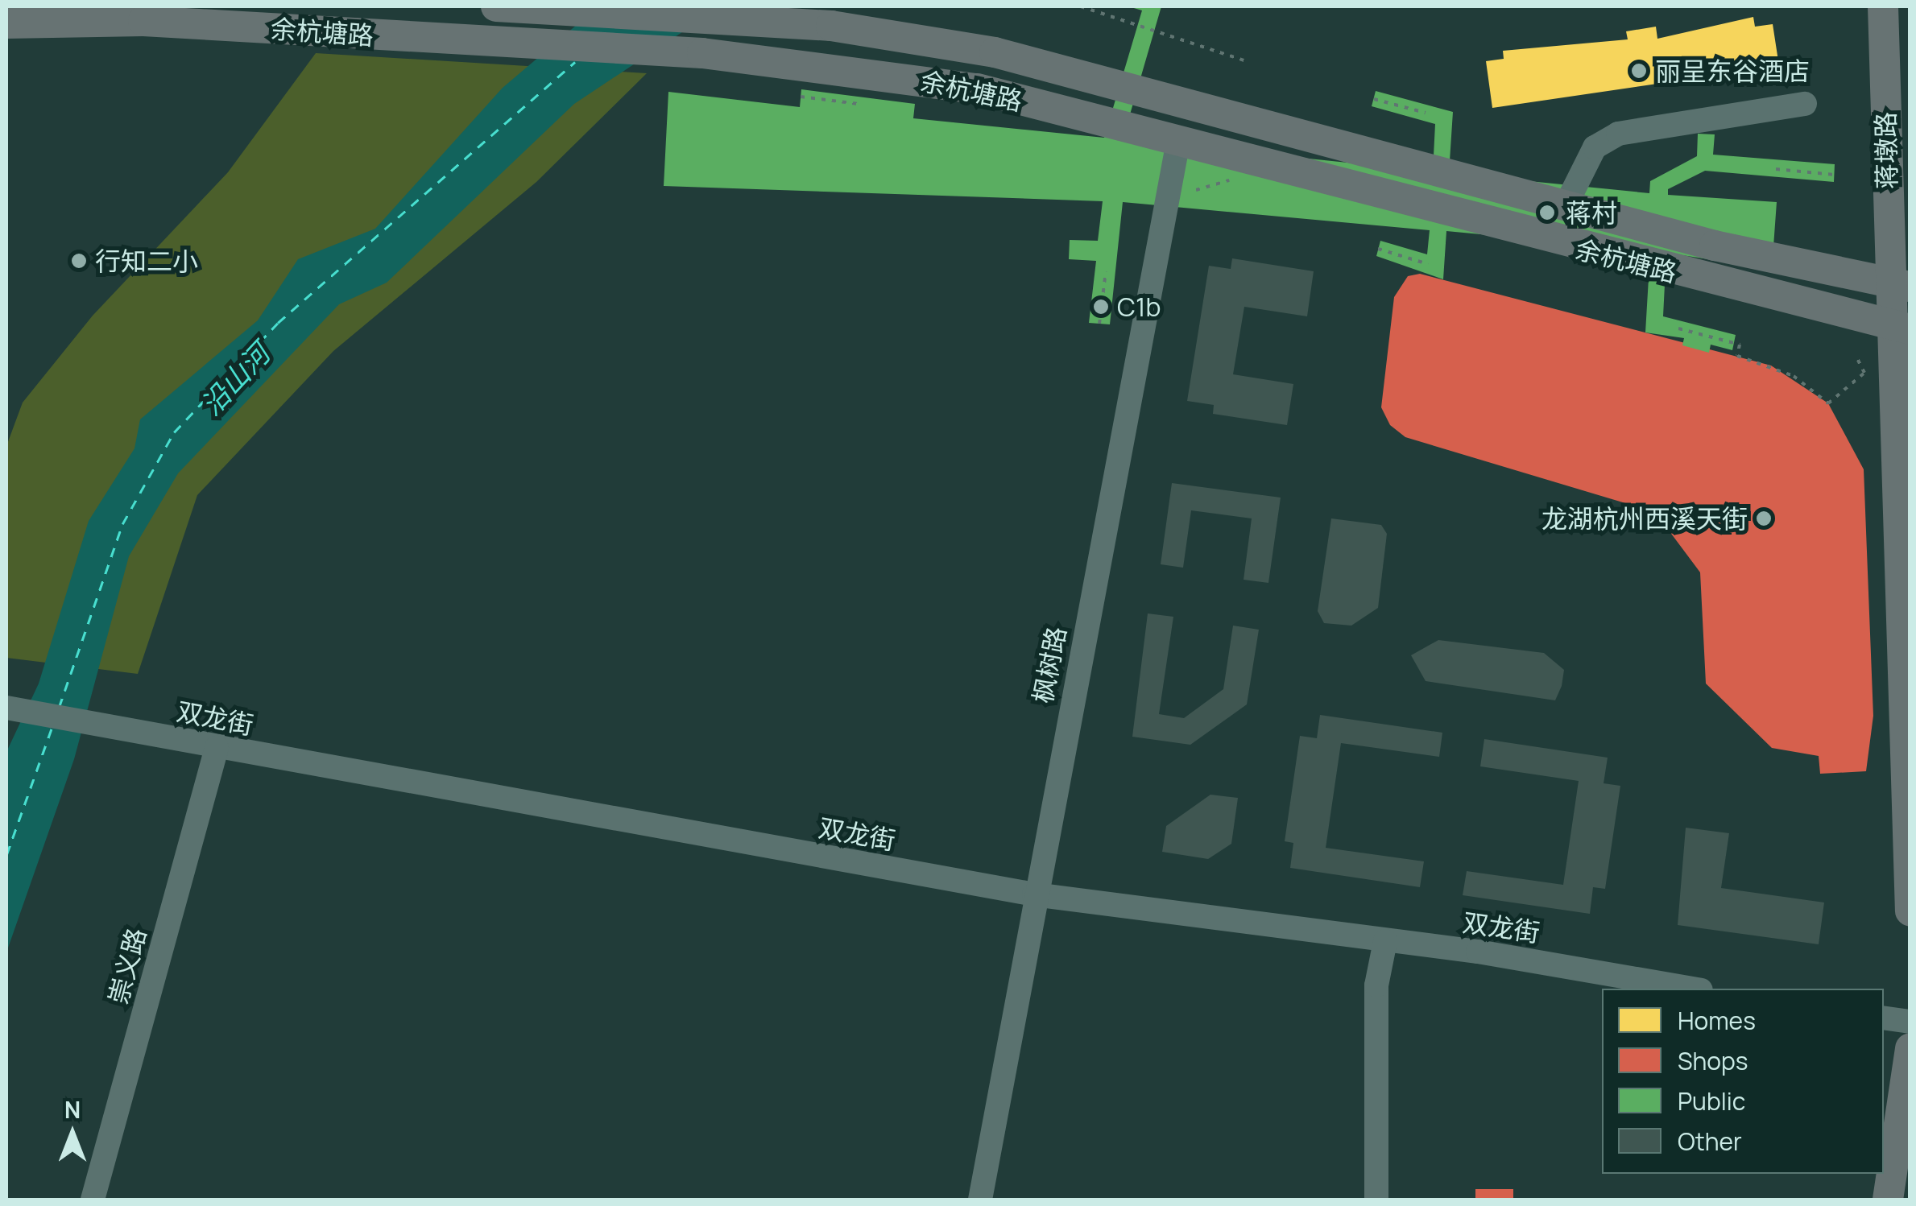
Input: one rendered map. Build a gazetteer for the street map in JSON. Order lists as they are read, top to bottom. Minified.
{"streets":{"main road":["余杭塘路","蒋墩路"],"street":["枫树路","双龙街","崇义路"]},"crossings":[["余杭塘路","蒋墩路"],["余杭塘路","枫树路"],["枫树路","双龙街"],["双龙街","崇义路"]],"water":["沿山河"],"places":["丽呈东谷酒店","蒋村","行知二小","C1b","龙湖杭州西溪天街"],"legend":["Homes","Shops","Public","Other"],"north":"top"}
